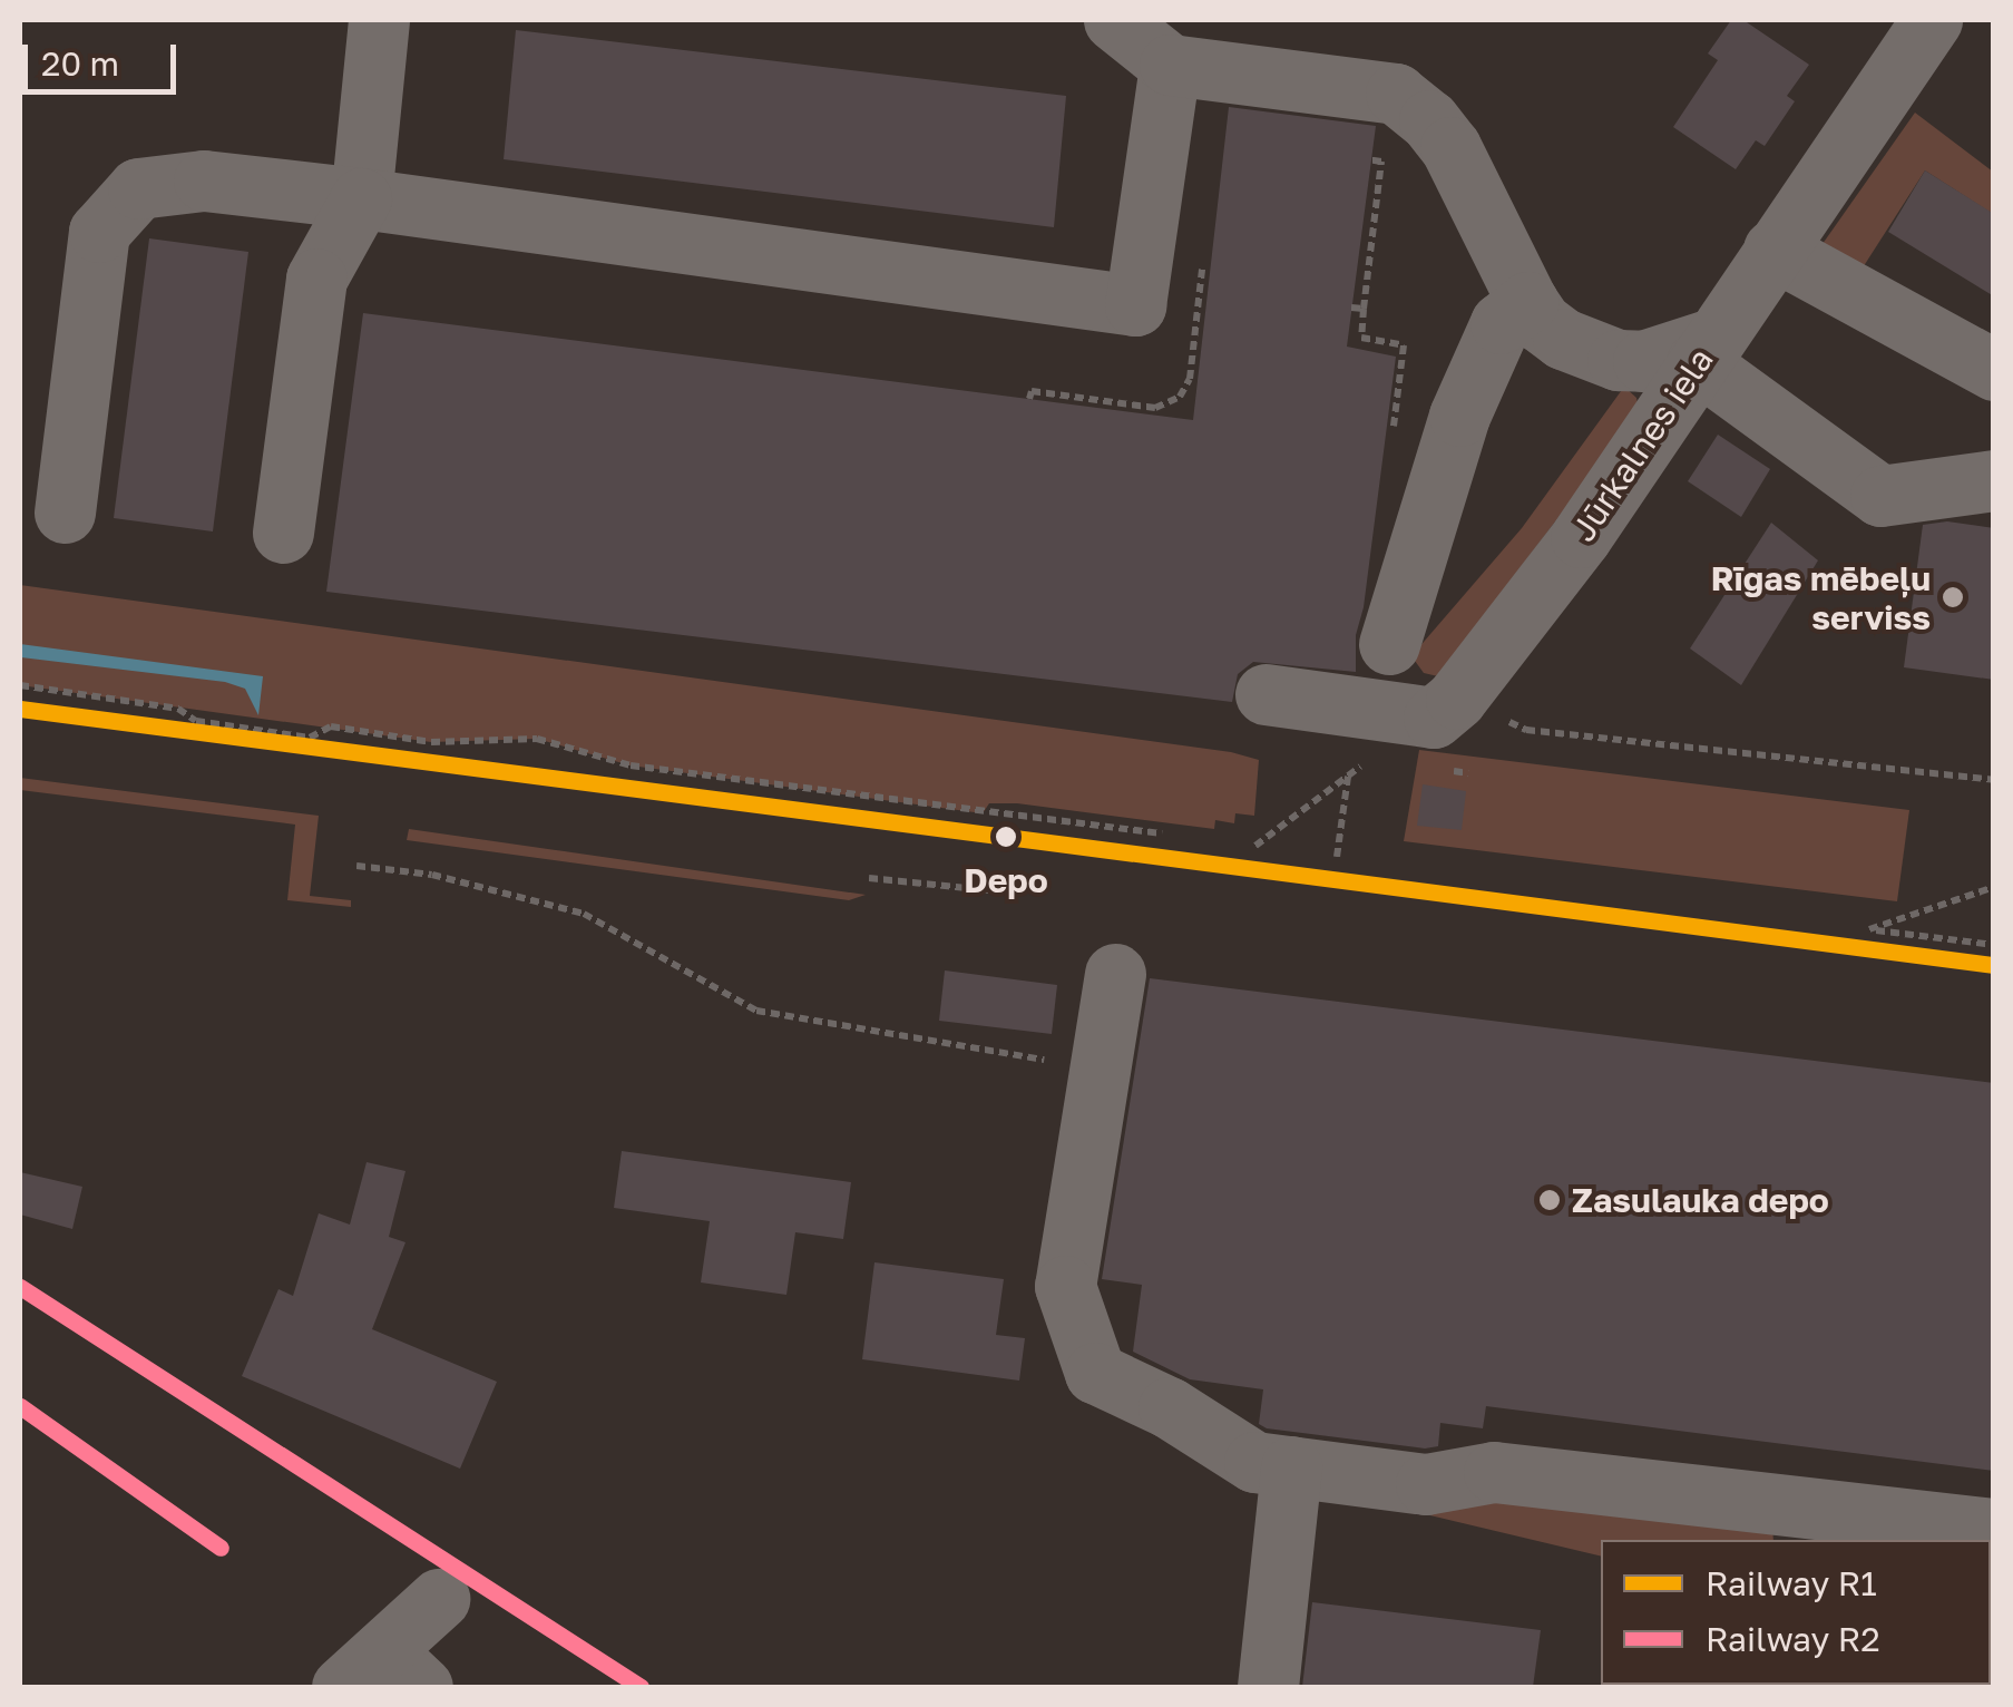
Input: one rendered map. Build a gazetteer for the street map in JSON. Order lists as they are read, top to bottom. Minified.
{"streets":{"street":["Jūrkalnes iela"]},"places":["Rīgas mēbeļu serviss","Depo","Zasulauka depo"],"lines":["rail line R1","rail line R2"],"legend":["Railway R1","Railway R2"],"scale_bar":"20 m"}
